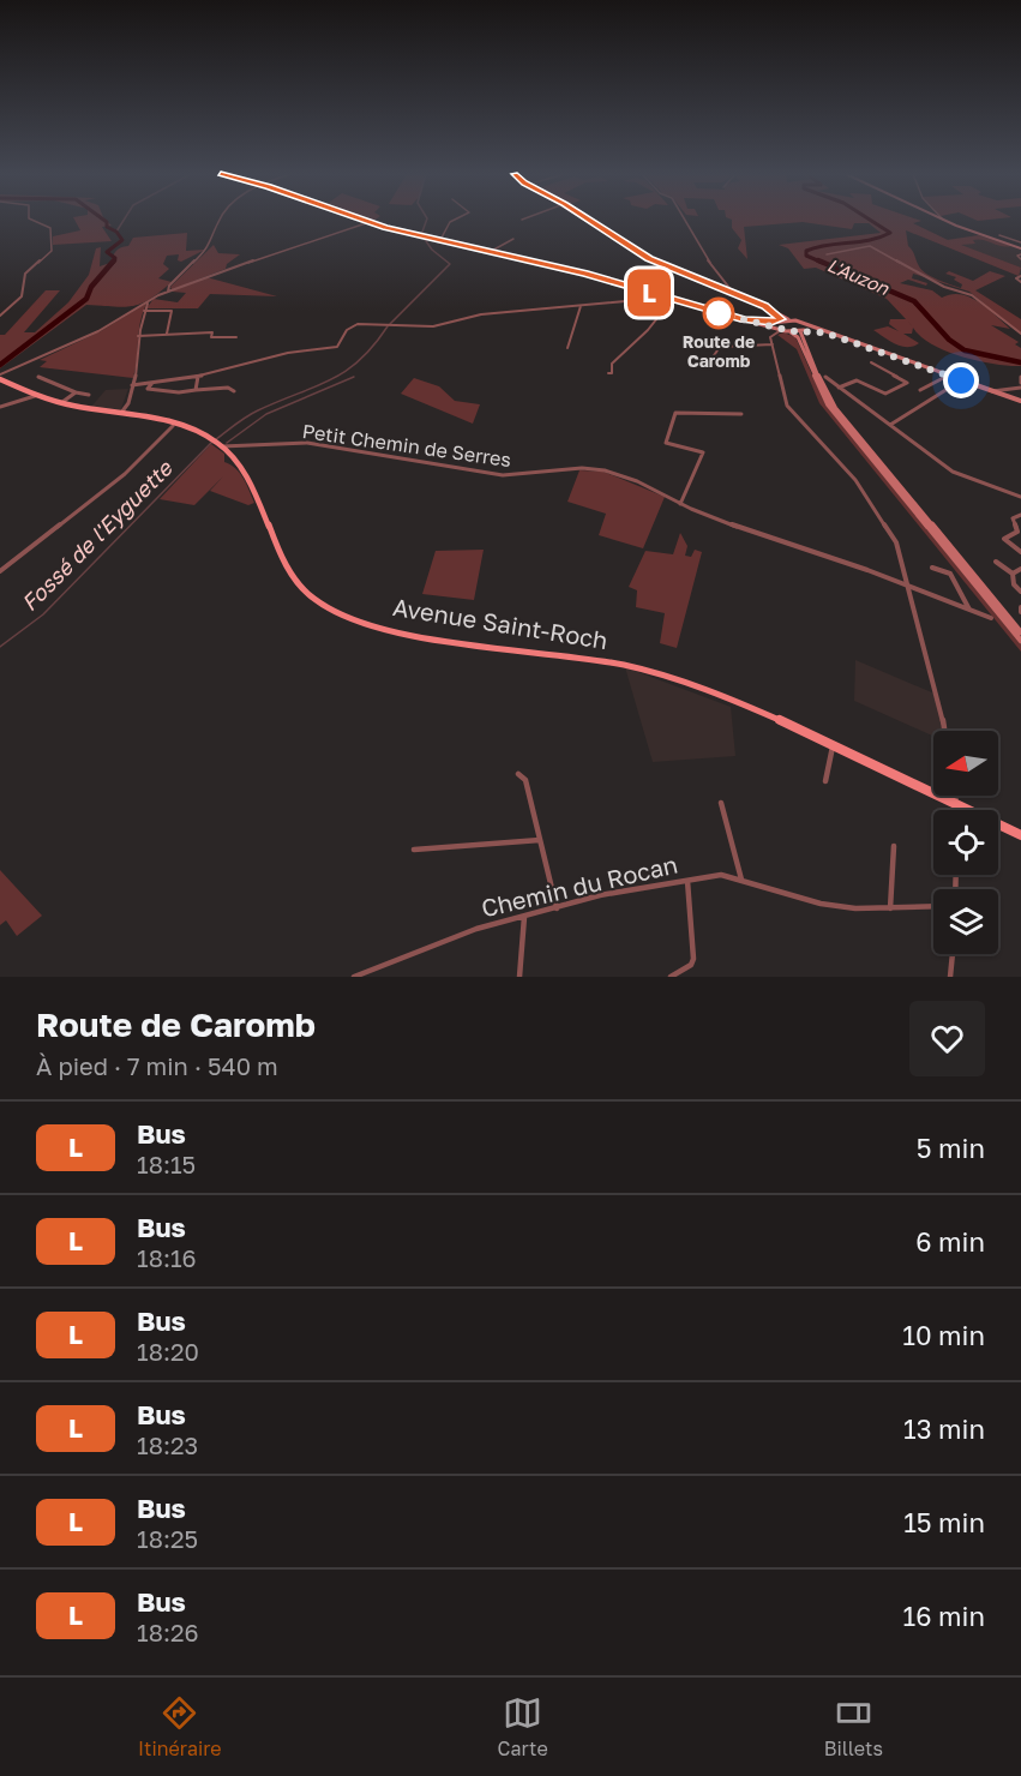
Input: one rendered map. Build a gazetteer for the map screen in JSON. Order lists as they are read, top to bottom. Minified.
{"streets":{"main road":["Avenue Saint-Roch"],"street":["Petit Chemin de Serres","Chemin du Rocan"]},"crossings":[["Petit Chemin de Serres","Avenue Saint-Roch"]],"water":["L'Auzon","Fossé de l'Eyguette"],"places":["Route de Caromb"],"lines":["bus line L"],"north":"left","page":{"on_map":"L","heading":["Route de Caromb","À pied · 7 min · 540 m"],"list":[{"mark":"L","name":"Bus","note":"18:15","value":"5 min"},{"mark":"L","name":"Bus","note":"18:16","value":"6 min"},{"mark":"L","name":"Bus","note":"18:20","value":"10 min"},{"mark":"L","name":"Bus","note":"18:23","value":"13 min"},{"mark":"L","name":"Bus","note":"18:25","value":"15 min"},{"mark":"L","name":"Bus","note":"18:26","value":"16 min"}],"tabs":["Itinéraire","Carte","Billets"]}}
